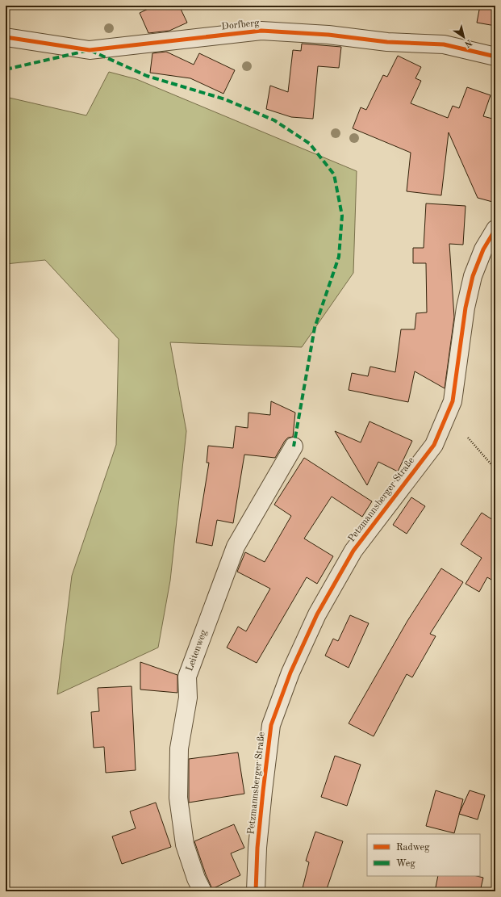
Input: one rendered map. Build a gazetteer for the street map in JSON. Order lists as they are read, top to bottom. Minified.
{"streets":{"street":["Dorfberg","Petzmannsberger Straße","Leitenweg"]},"legend":["Radweg","Weg"],"north":"bottom right"}
